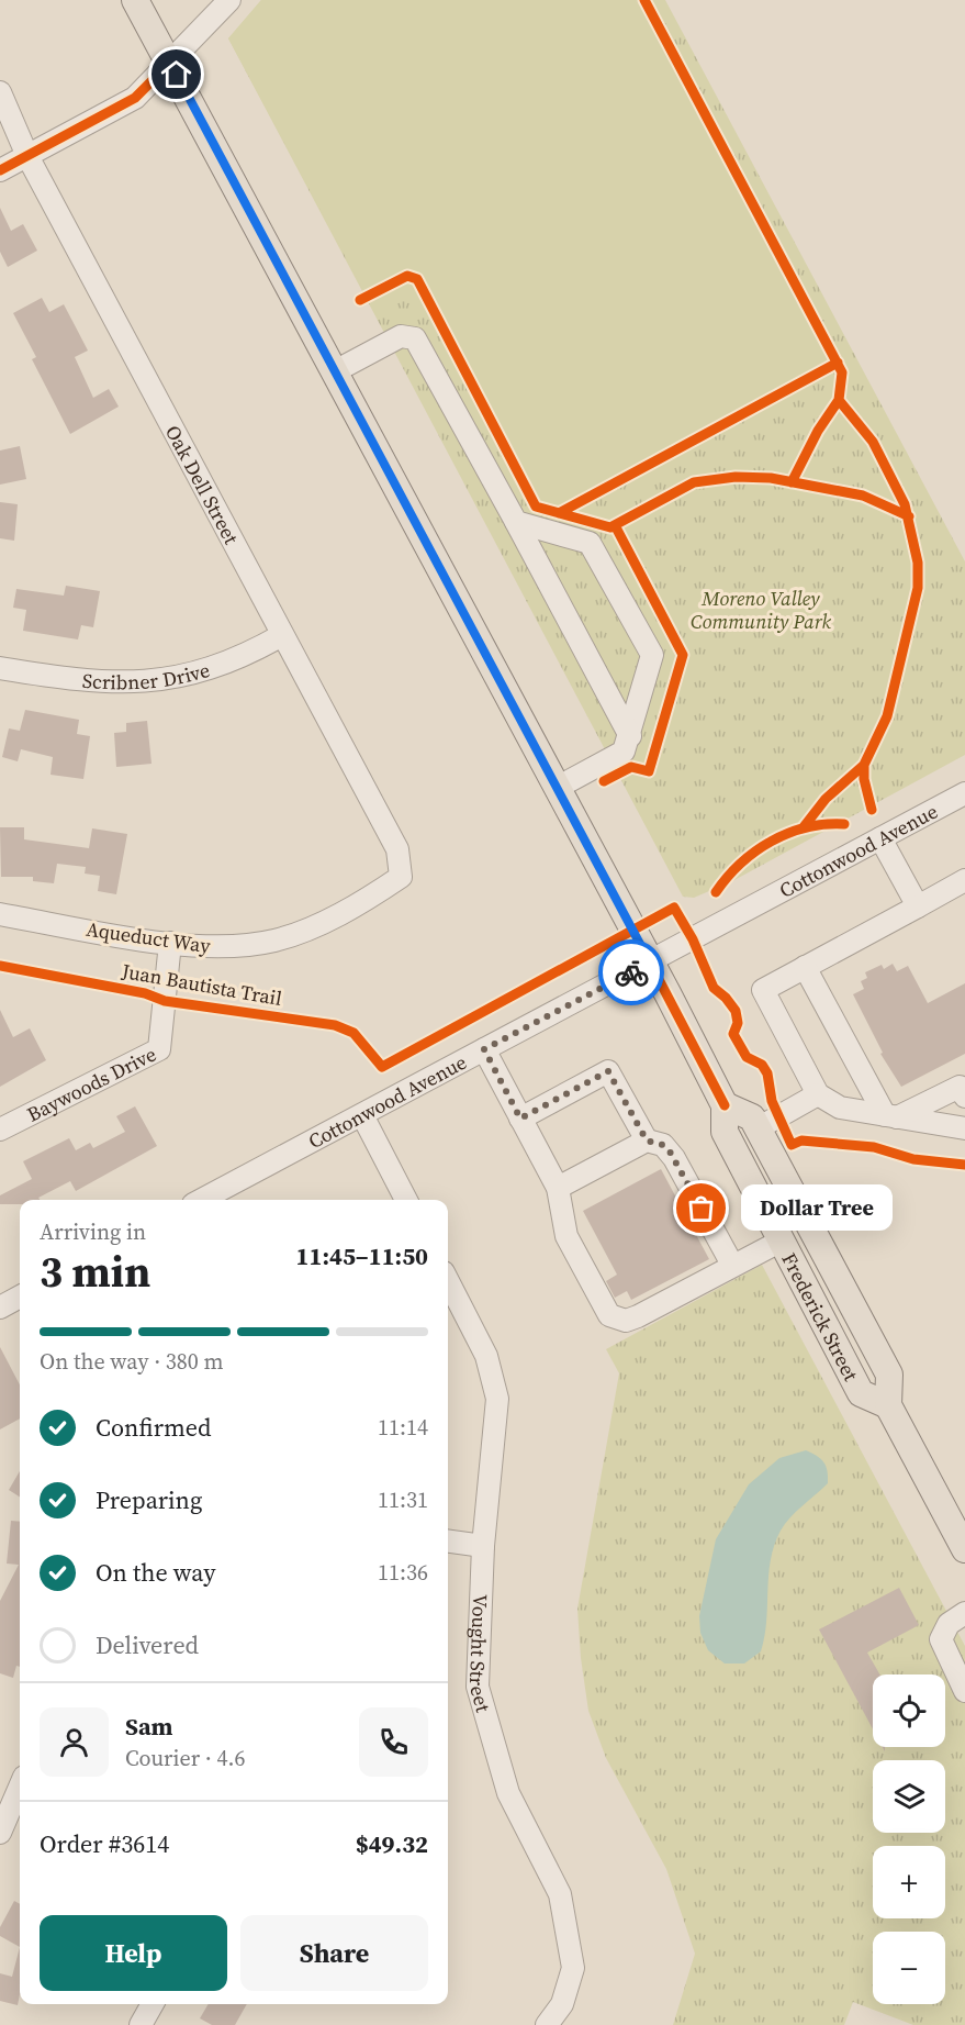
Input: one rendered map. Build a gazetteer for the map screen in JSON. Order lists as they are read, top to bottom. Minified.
{"streets":{"main road":["Frederick Street"],"street":["Oak Dell Street","Scribner Drive","Cottonwood Avenue","Aqueduct Way","Baywoods Drive","Vought Street"],"cycle path":["Juan Bautista Trail"]},"crossings":[["Oak Dell Street","Scribner Drive"],["Oak Dell Street","Aqueduct Way"],["Cottonwood Avenue","Frederick Street"],["Aqueduct Way","Baywoods Drive"]],"parks":["Moreno Valley Community Park"],"places":["Dollar Tree"],"page":{"bubble":"Dollar Tree","heading":["3 min","Arriving in","11:45–11:50"],"panel":["Sam","Courier · 4.6","Order #3614","$49.32"],"bar":"On the way · 380 m","list":[["Confirmed","11:14"],["Preparing","11:31"],["On the way","11:36"],"Delivered"],"map_buttons":["+","−"],"buttons":["Help","Share"]}}
